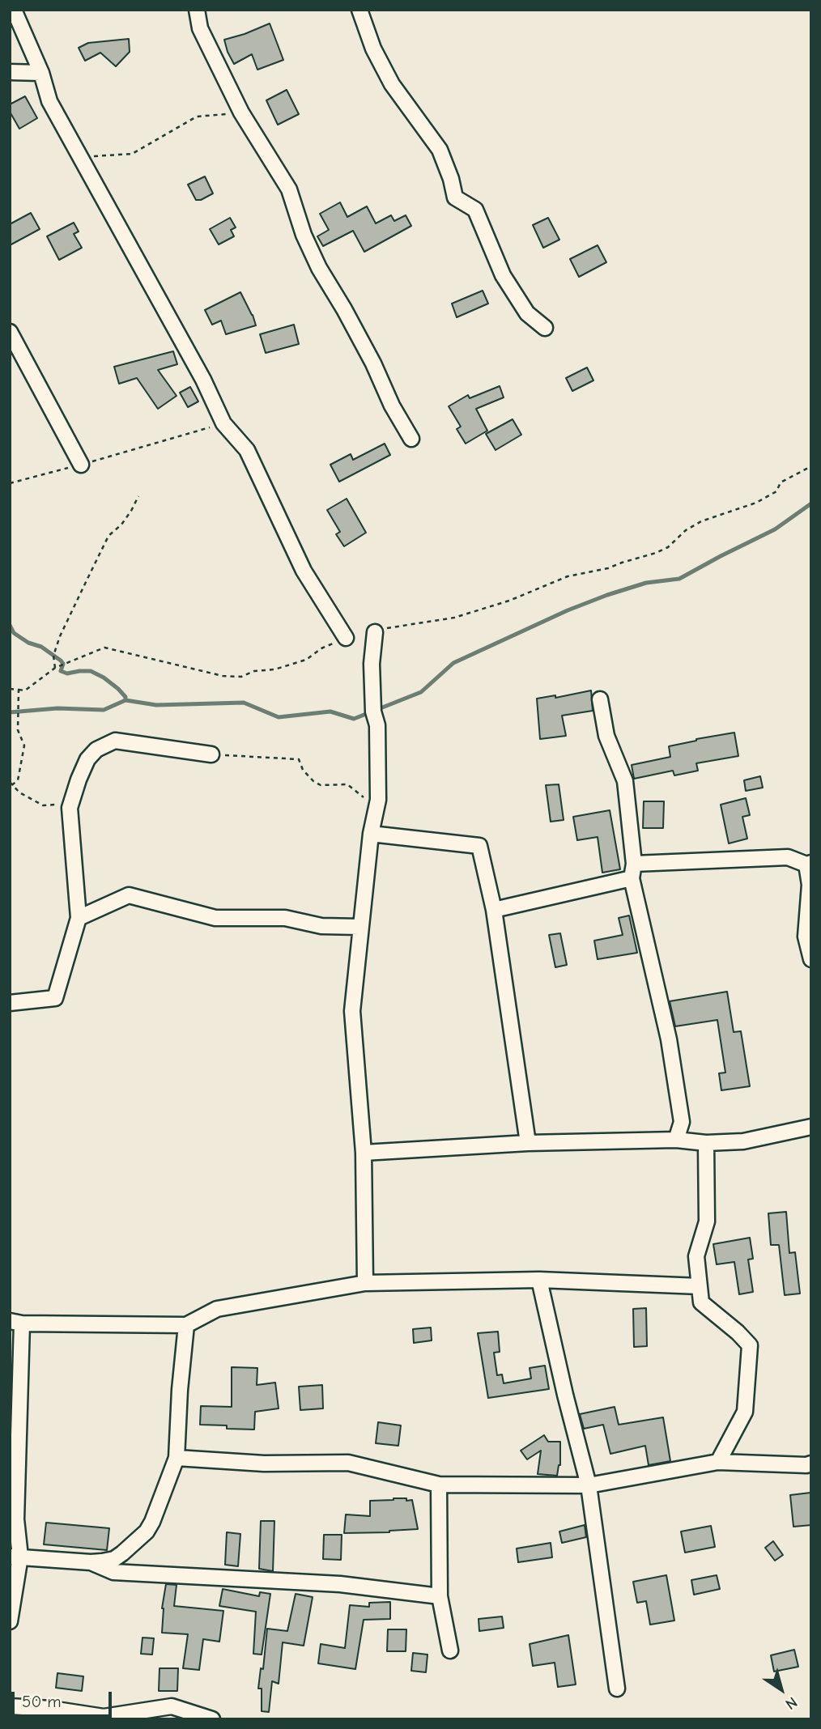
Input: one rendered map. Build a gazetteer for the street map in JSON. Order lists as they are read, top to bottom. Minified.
{"scale_bar":"50 m","north":"bottom right"}
